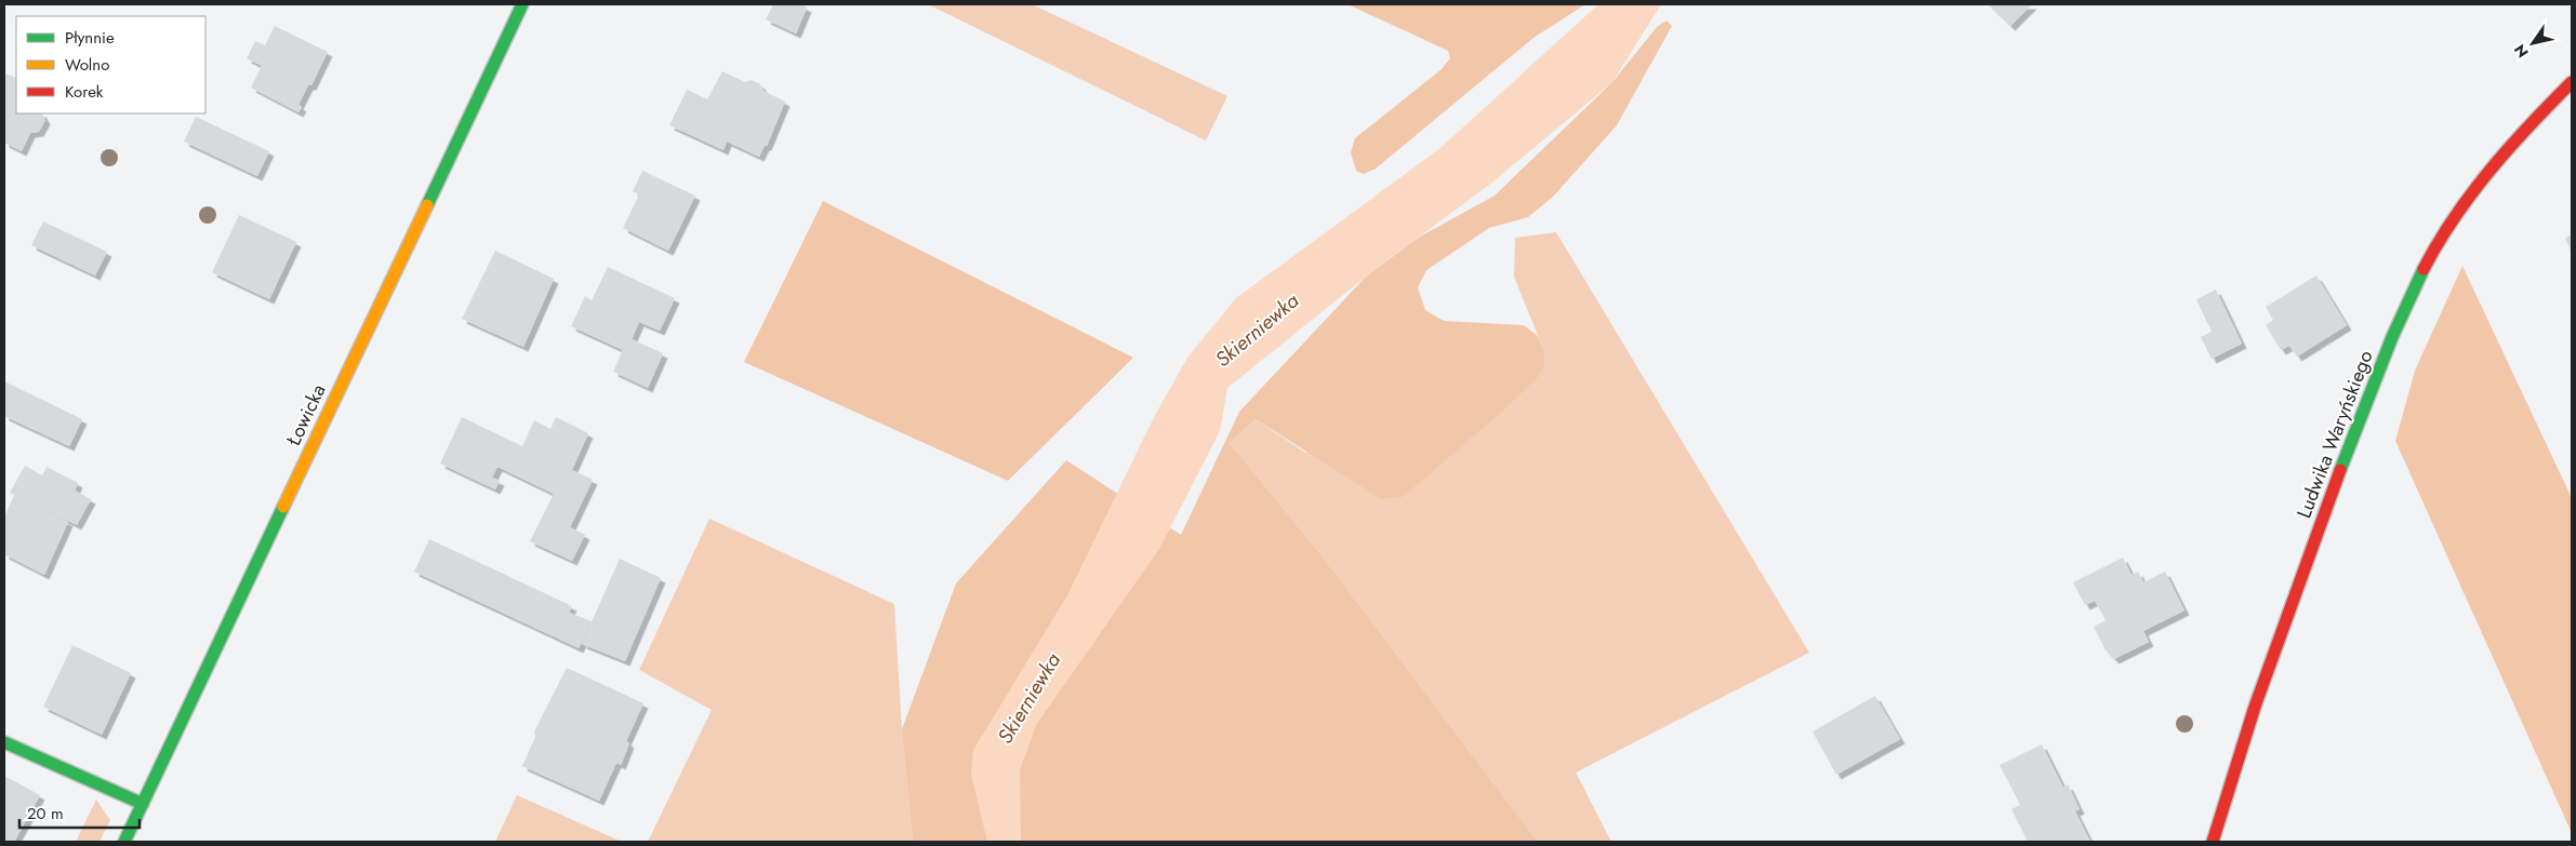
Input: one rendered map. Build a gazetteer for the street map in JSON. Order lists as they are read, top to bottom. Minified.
{"streets":{"street":["Łowicka","Ludwika Waryńskiego"]},"water":["Skierniewka"],"legend":["Płynnie","Wolno","Korek"],"scale_bar":"20 m","north":"bottom left"}
